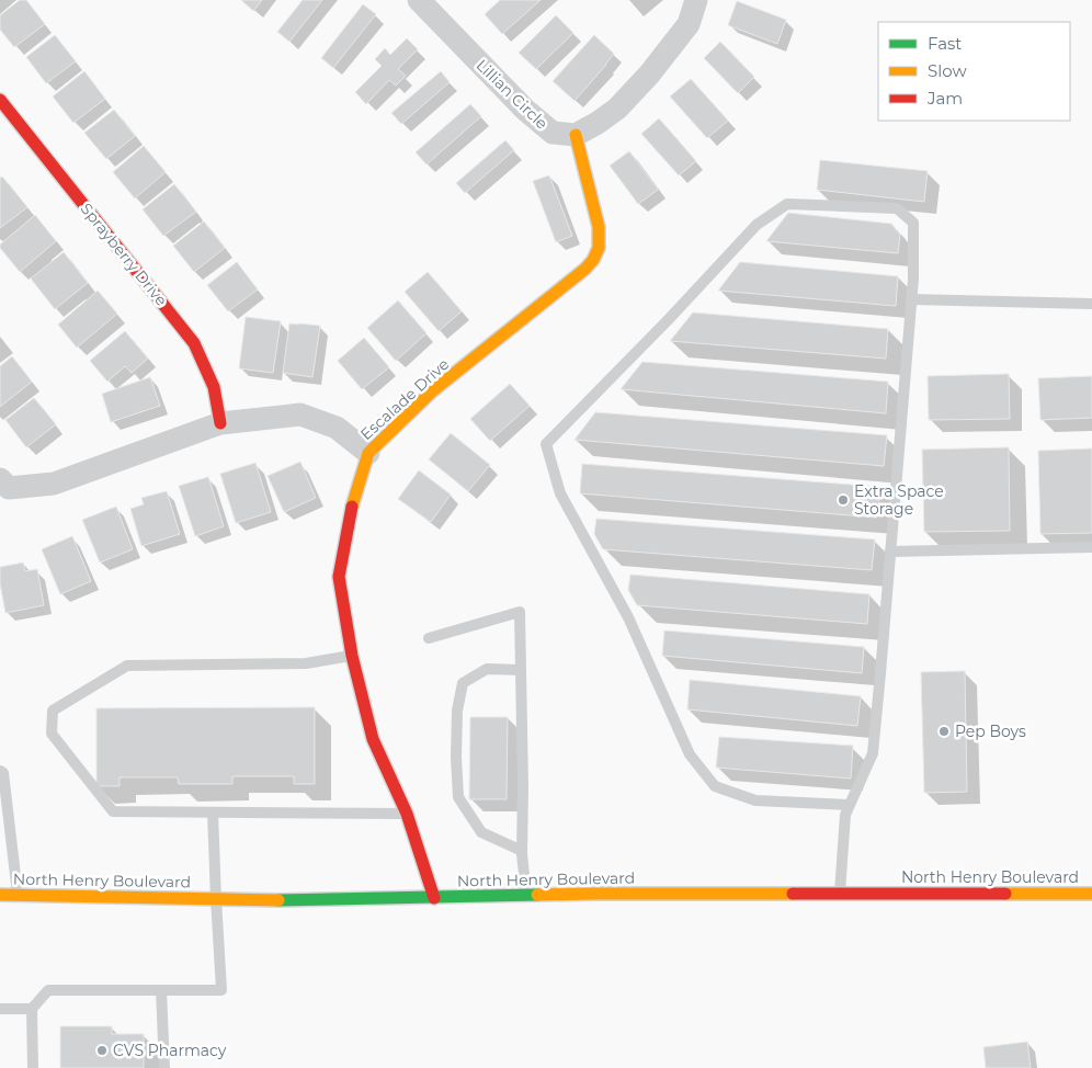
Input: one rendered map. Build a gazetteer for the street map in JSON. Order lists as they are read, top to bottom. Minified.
{"streets":{"main road":["Sprayberry Drive","Escalade Drive","North Henry Boulevard"],"street":["Lillian Circle"]},"crossings":[["Lillian Circle","Escalade Drive"],["Escalade Drive","North Henry Boulevard"]],"places":["Extra Space Storage","Pep Boys","CVS Pharmacy"],"legend":["Fast","Slow","Jam"]}
